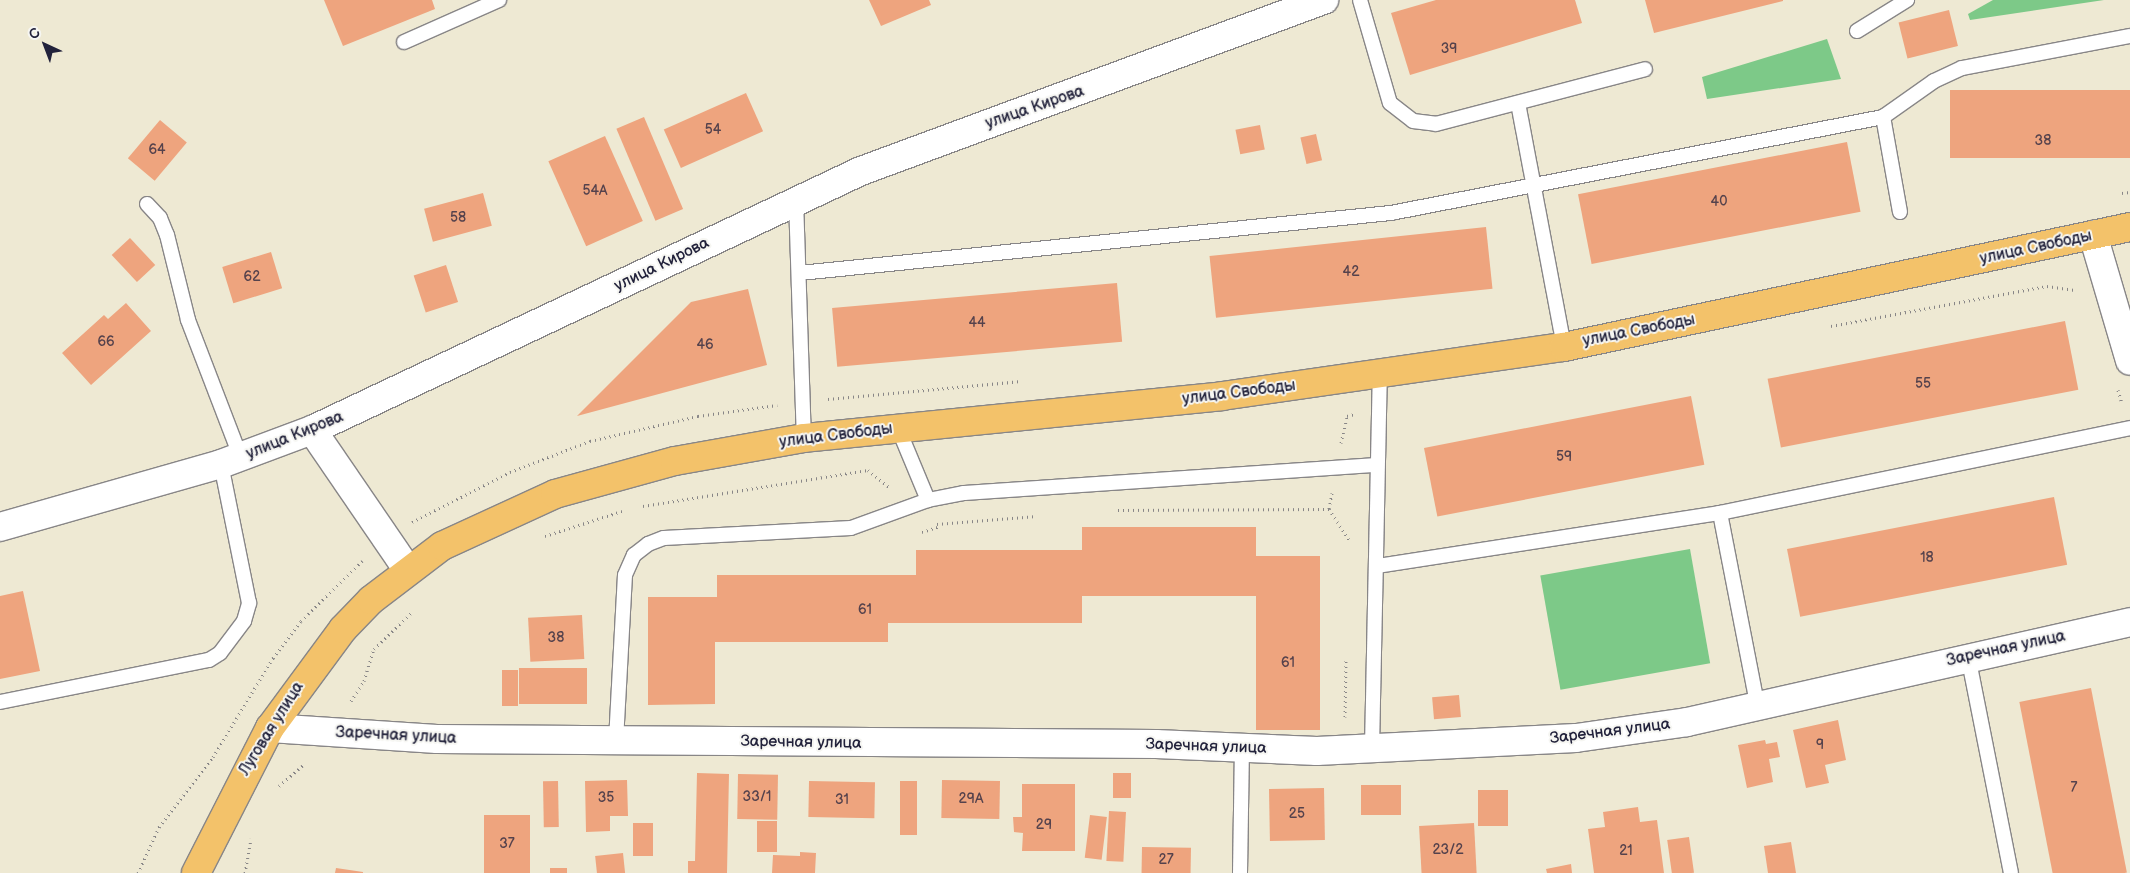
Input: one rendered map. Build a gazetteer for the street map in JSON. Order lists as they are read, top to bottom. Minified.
{"streets":{"main road":["улица Свободы","Луговая улица"],"street":["улица Кирова","Заречная улица"]},"crossings":[["улица Свободы","Луговая улица"],["Заречная улица","Луговая улица"]],"house_numbers":["39","54","38","64","54А","40","58","42","62","44","66","46","55","59","18","61","38","61","9","7","33/1","35","29А","31","25","29","37","23/2","21","27"],"north":"top left"}
